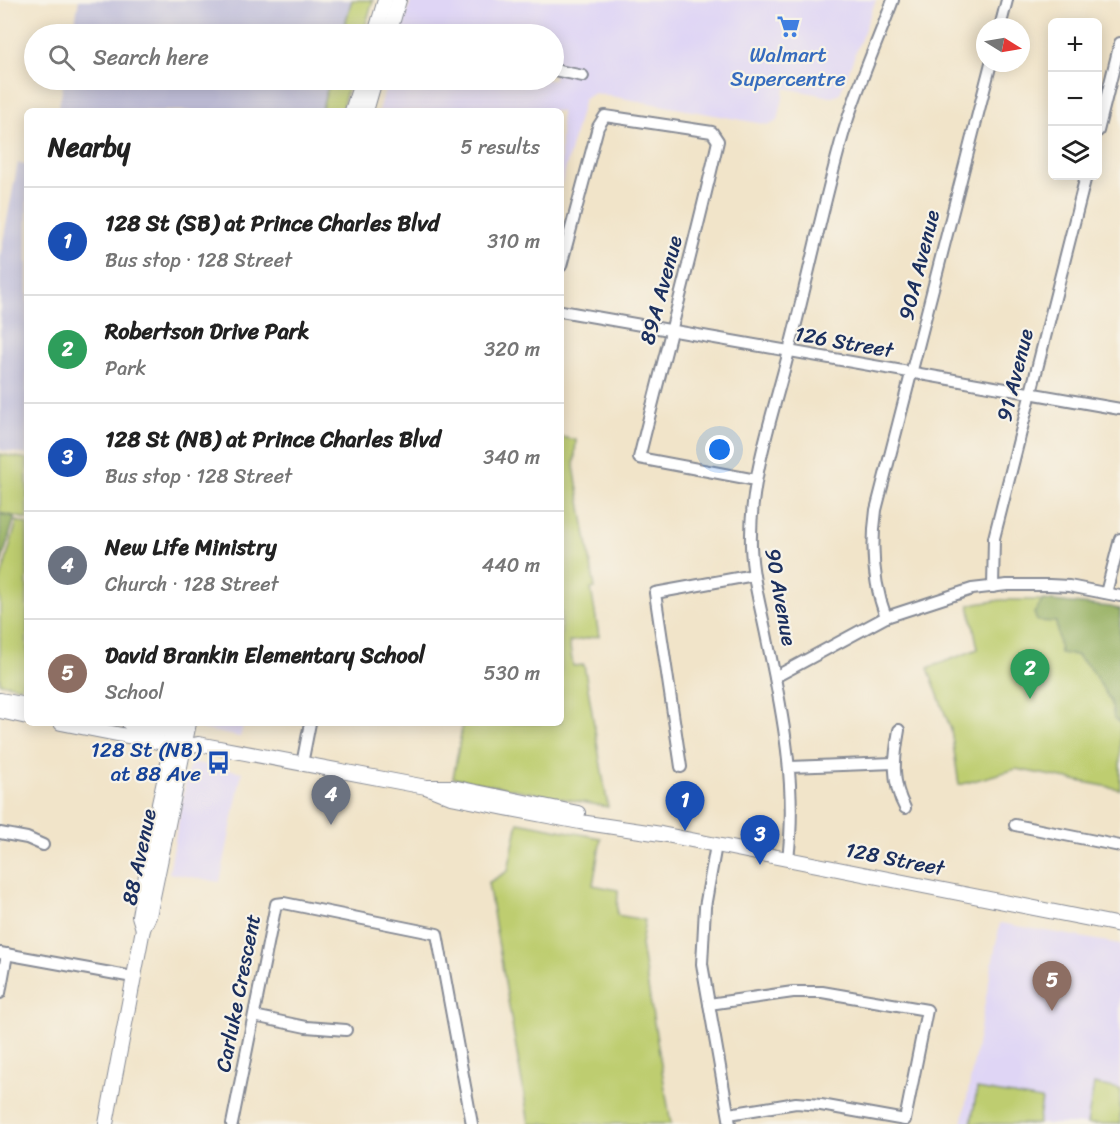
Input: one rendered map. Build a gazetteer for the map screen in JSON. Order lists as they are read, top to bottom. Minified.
{"streets":{"main road":["88 Avenue","128 Street"],"street":["90A Avenue","89A Avenue","126 Street","91 Avenue","90 Avenue","Carluke Crescent"]},"crossings":[["90A Avenue","126 Street"],["89A Avenue","126 Street"],["89A Avenue","90 Avenue"],["126 Street","91 Avenue"],["126 Street","90 Avenue"],["90 Avenue","128 Street"],["88 Avenue","128 Street"]],"places":{"supermarket":["Walmart Supercentre"],"bus stop":["128 St (NB) at 88 Ave"]},"north":"right","page":{"map_buttons":["+","−"],"search":"Search here","heading":["Nearby","5 results"],"list":[{"mark":"1","name":"128 St (SB) at Prince Charles Blvd","note":"Bus stop · 128 Street","value":"310 m"},{"mark":"2","name":"Robertson Drive Park","note":"Park","value":"320 m"},{"mark":"3","name":"128 St (NB) at Prince Charles Blvd","note":"Bus stop · 128 Street","value":"340 m"},{"mark":"4","name":"New Life Ministry","note":"Church · 128 Street","value":"440 m"},{"mark":"5","name":"David Brankin Elementary School","note":"School","value":"530 m"}],"pins":["2","4","1","3","5"]}}
